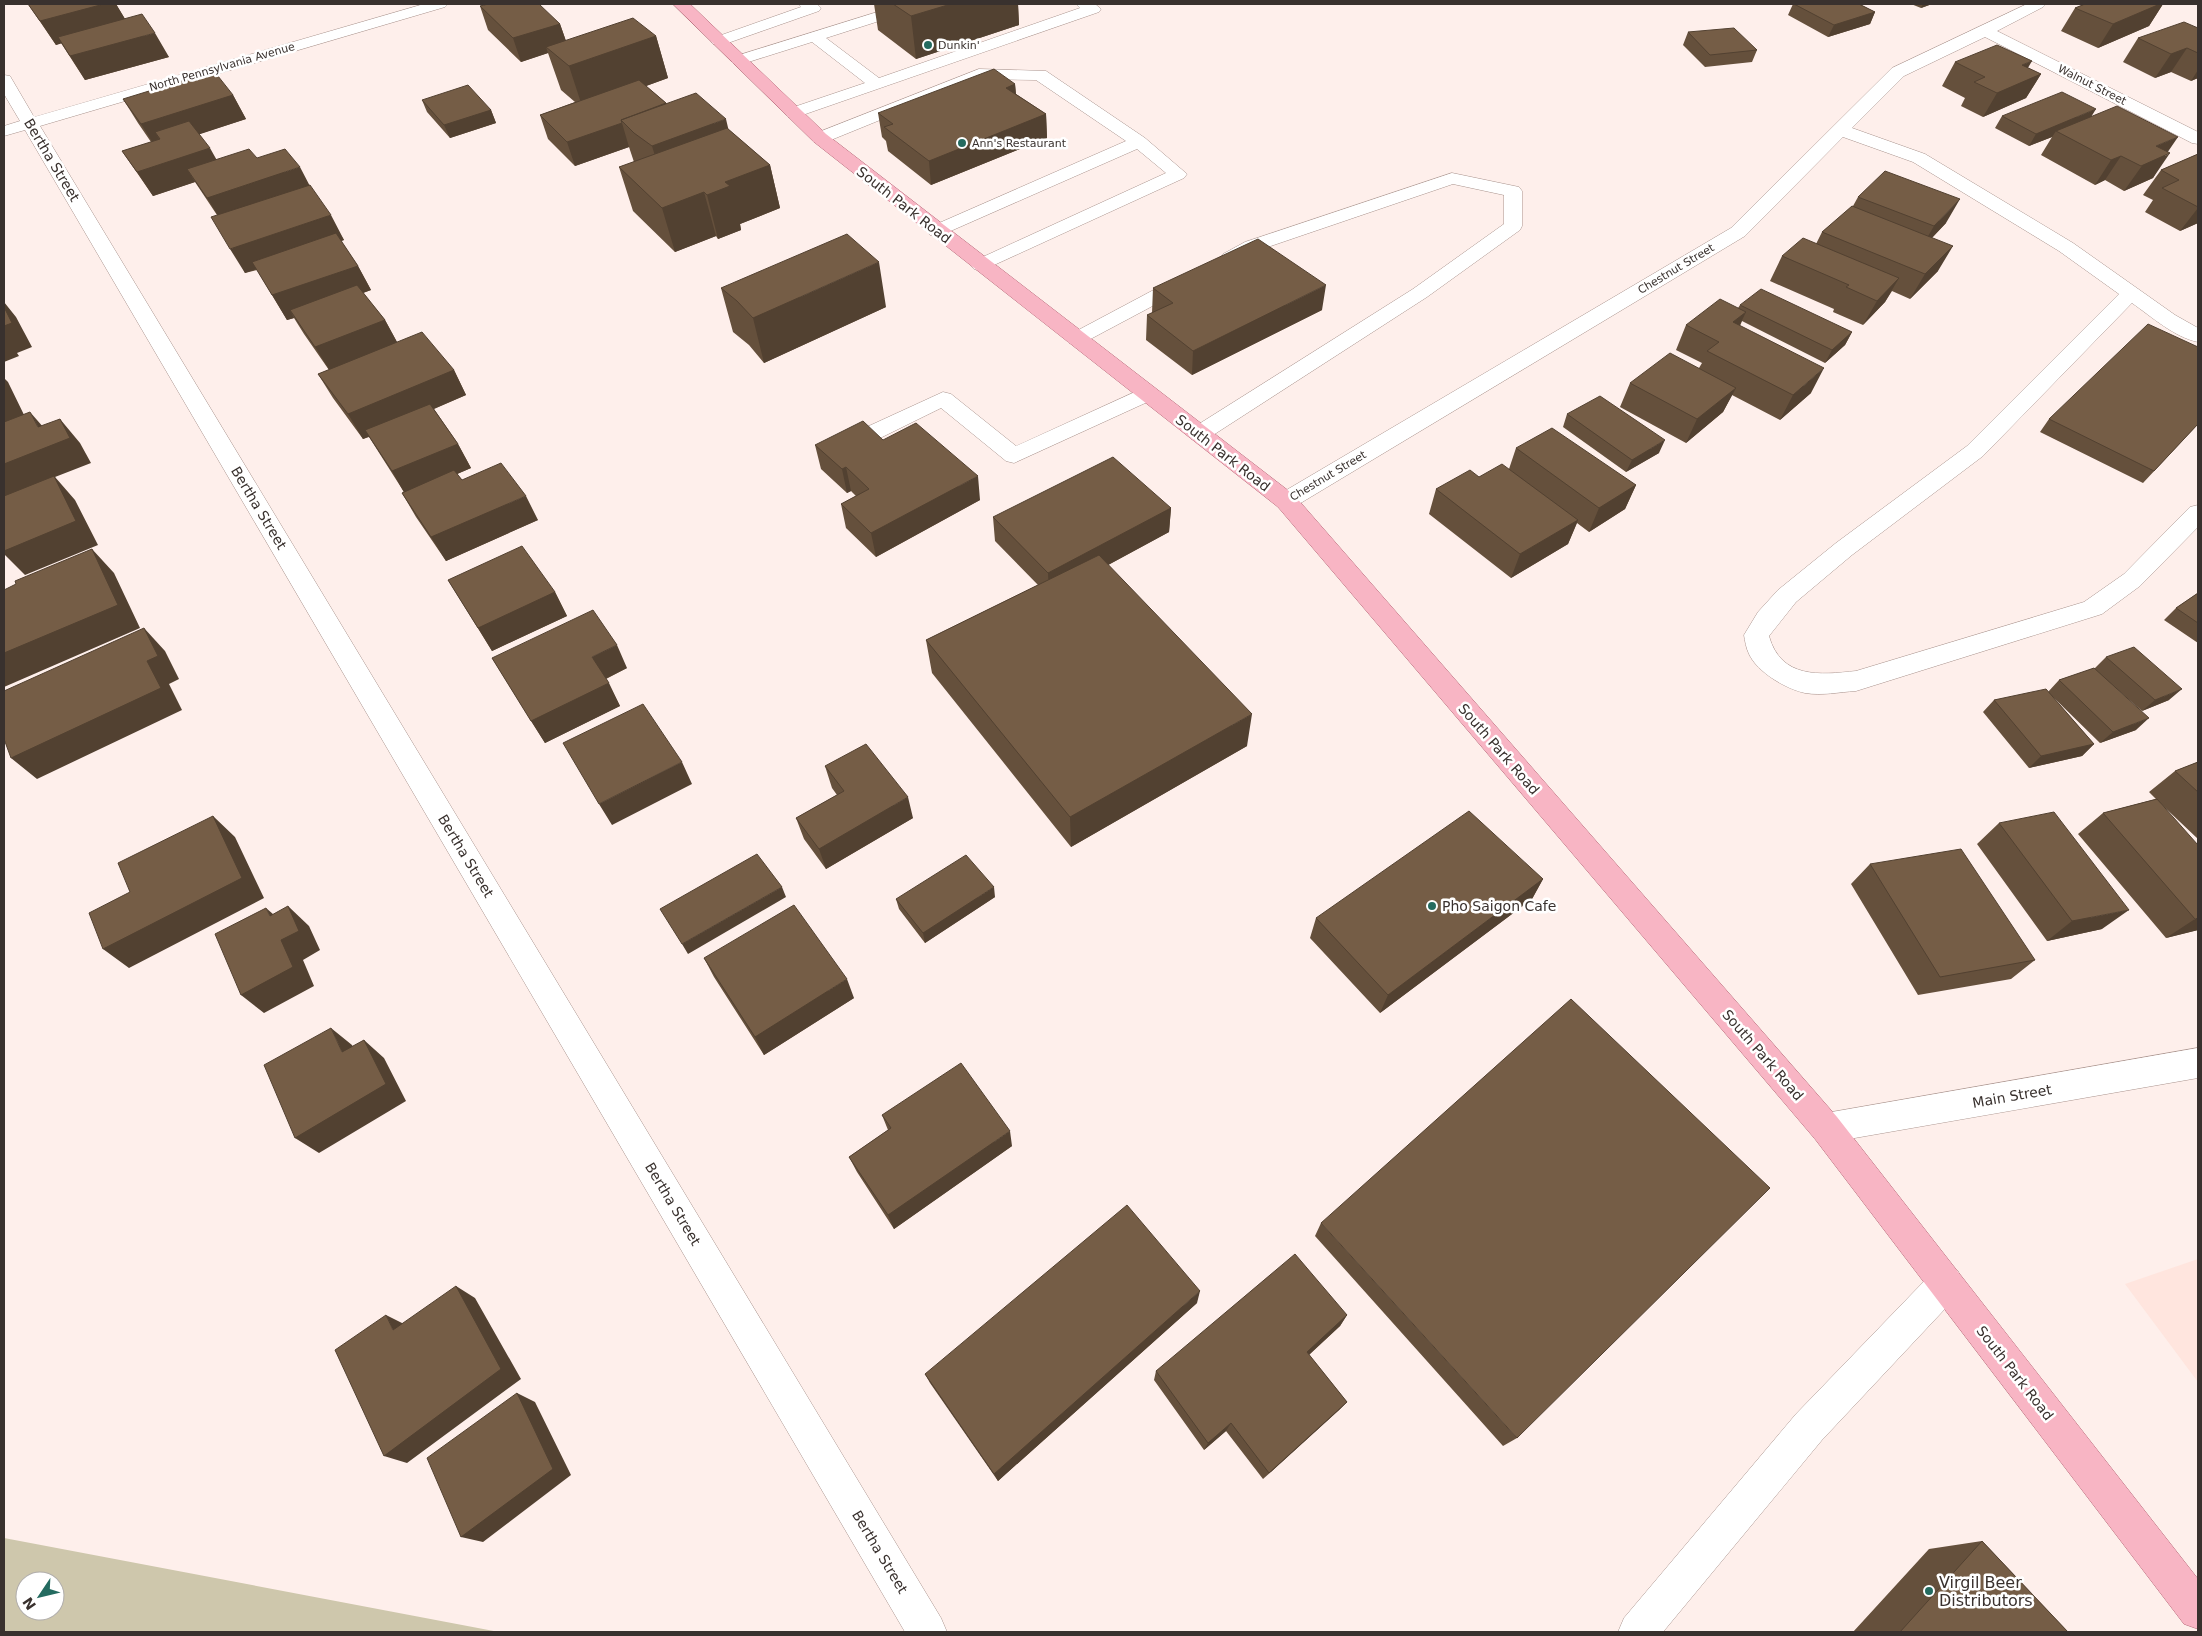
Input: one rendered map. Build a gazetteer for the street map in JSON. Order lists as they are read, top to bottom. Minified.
{"streets":{"main road":["South Park Road"],"street":["North Pennsylvania Avenue","Walnut Street","Bertha Street","Chestnut Street","Main Street"]},"crossings":[["North Pennsylvania Avenue","Bertha Street"],["Walnut Street","Chestnut Street"],["South Park Road","Chestnut Street"],["South Park Road","Main Street"]],"places":["Dunkin'","Ann's Restaurant","Pho Saigon Cafe","Virgil Beer Distributors"],"north":"bottom left"}
